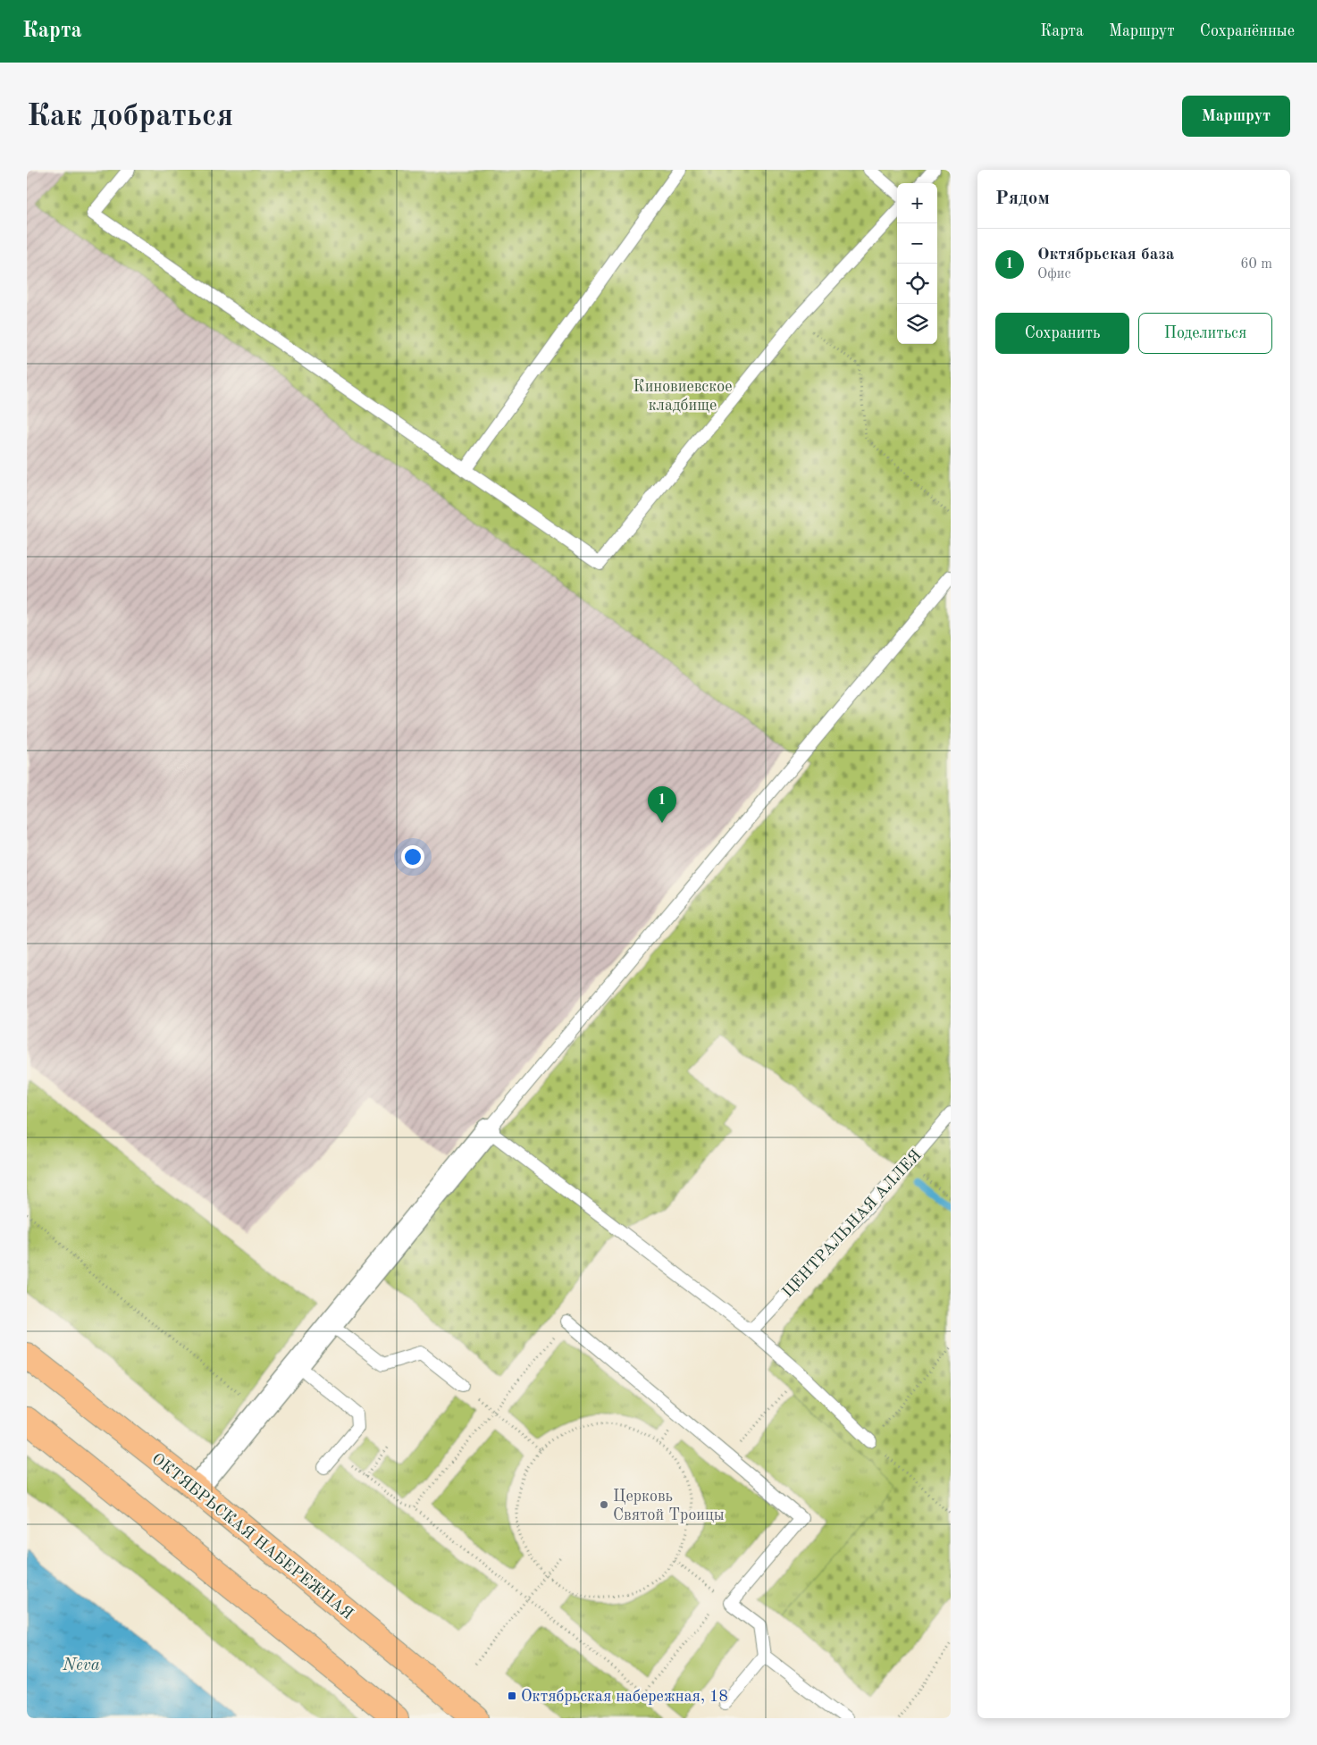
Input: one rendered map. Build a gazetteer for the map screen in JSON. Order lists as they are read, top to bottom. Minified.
{"streets":{"main road":["ОКТЯБРЬСКАЯ НАБЕРЕЖНАЯ"],"lane":["ЦЕНТРАЛЬНАЯ АЛЛЕЯ"]},"water":["Neva"],"parks":["Киновиевское кладбище"],"places":{"other":["Церковь Святой Троицы"],"transit":["Октябрьская набережная, 18"]},"page":{"header":"Карта","nav":["Карта","Маршрут","Сохранённые"],"buttons":["Маршрут",["Сохранить","Поделиться"]],"title":"Как добраться","heading":"Рядом","map_buttons":["+","−"],"list":[{"mark":"1","name":"Октябрьская база","note":"Офис","value":"60 m"}],"pins":"1"}}
